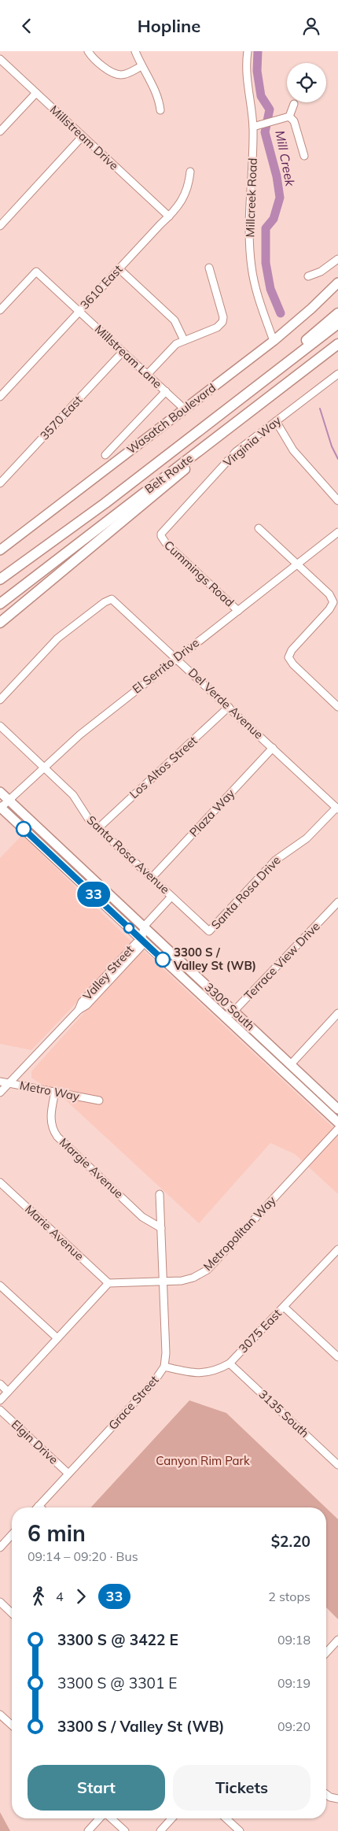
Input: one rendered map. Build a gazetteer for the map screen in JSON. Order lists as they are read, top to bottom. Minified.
{"streets":{"highway":["Belt Route"],"main road":["Wasatch Boulevard","3300 South"],"street":["Millstream Drive","Millcreek Road","3610 East","Millstream Lane","3570 East","Virginia Way","Cummings Road","El Serrito Drive","Del Verde Avenue","Los Altos Street","Plaza Way","Santa Rosa Avenue","Santa Rosa Drive","Terrace View Drive","Valley Street","Metro Way","Margie Avenue","Marie Avenue","Metropolitan Way","3075 East","Grace Street","3135 South","Elgin Drive"]},"crossings":[["Millstream Drive","3610 East"],["Millcreek Road","Wasatch Boulevard"],["3610 East","Millstream Lane"],["Millstream Lane","3570 East"],["Millstream Lane","Wasatch Boulevard"],["Virginia Way","Cummings Road"],["Cummings Road","El Serrito Drive"],["El Serrito Drive","Del Verde Avenue"],["El Serrito Drive","Santa Rosa Avenue"],["El Serrito Drive","3300 South"],["Del Verde Avenue","Los Altos Street"],["Del Verde Avenue","Plaza Way"],["Del Verde Avenue","Santa Rosa Drive"],["Los Altos Street","Santa Rosa Avenue"],["Plaza Way","Santa Rosa Avenue"],["Santa Rosa Avenue","Santa Rosa Drive"],["Terrace View Drive","3300 South"],["Valley Street","3300 South"],["Valley Street","Metro Way"],["Metro Way","Margie Avenue"],["Margie Avenue","Grace Street"],["Marie Avenue","Metropolitan Way"],["Metropolitan Way","Grace Street"],["3075 East","Grace Street"],["3075 East","3135 South"],["Grace Street","Elgin Drive"]],"water":["Mill Creek"],"parks":["Canyon Rim Park"],"places":["3300 S / Valley St (WB)"],"lines":["bus line 33"],"page":{"header":"Hopline","on_map":"33","heading":["6 min","09:14 – 09:20 · Bus","$2.20"],"legs":["4","33","2 stops"],"list":[{"name":"3300 S @ 3422 E","value":"09:18"},{"name":"3300 S @ 3301 E","value":"09:19"},{"name":"3300 S / Valley St (WB)","value":"09:20"}],"buttons":["Start","Tickets"]}}
